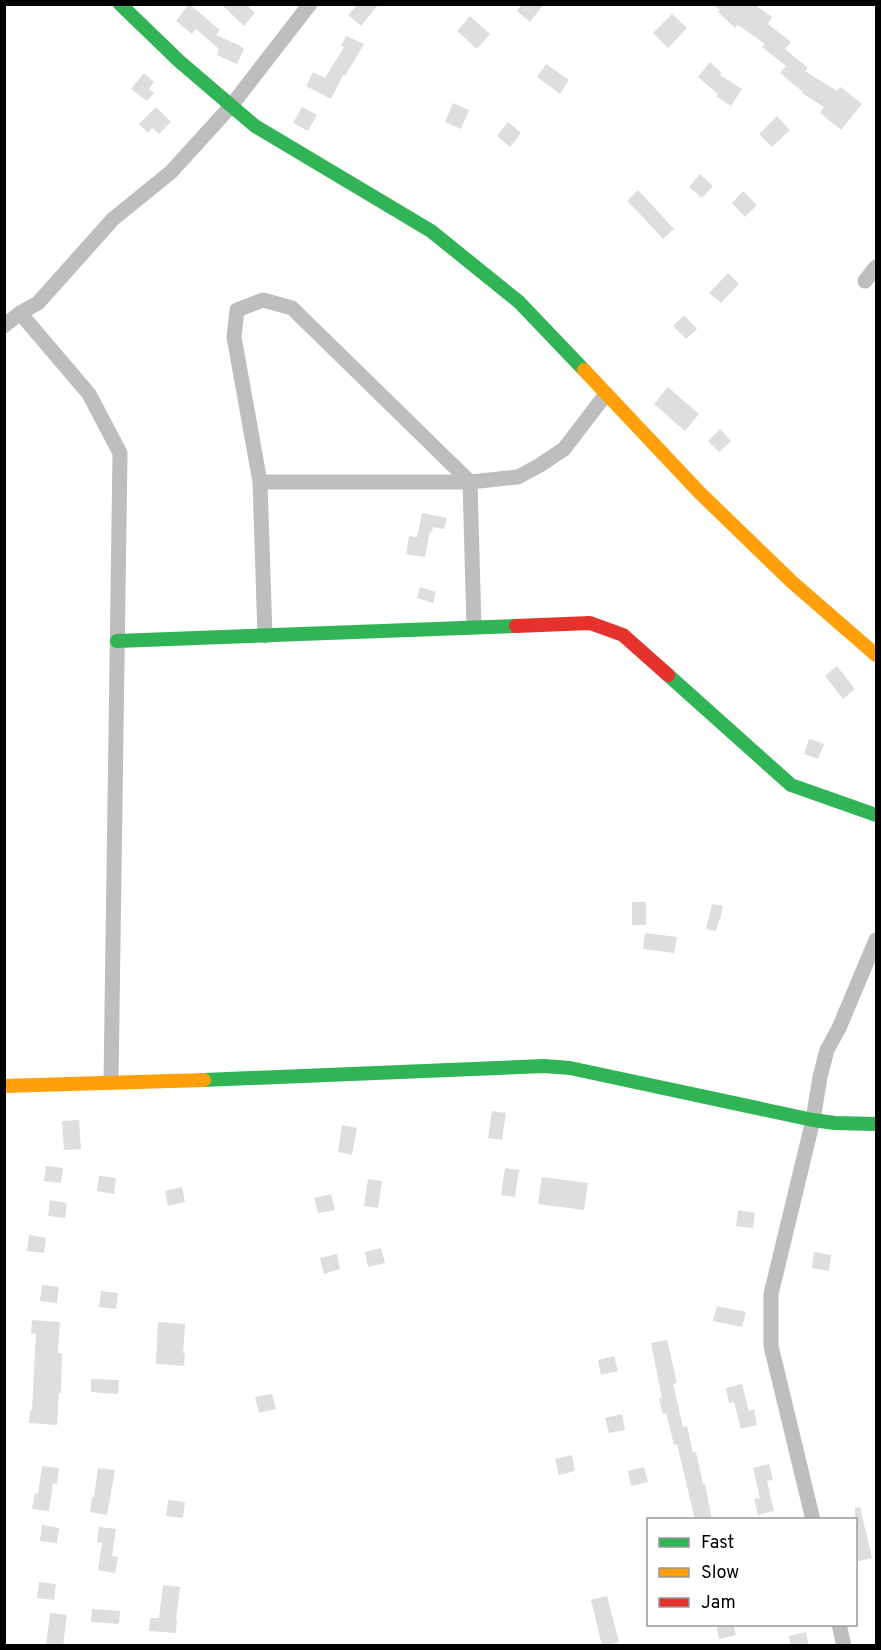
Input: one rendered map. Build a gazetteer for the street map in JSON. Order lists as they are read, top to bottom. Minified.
{"legend":["Fast","Slow","Jam"]}
